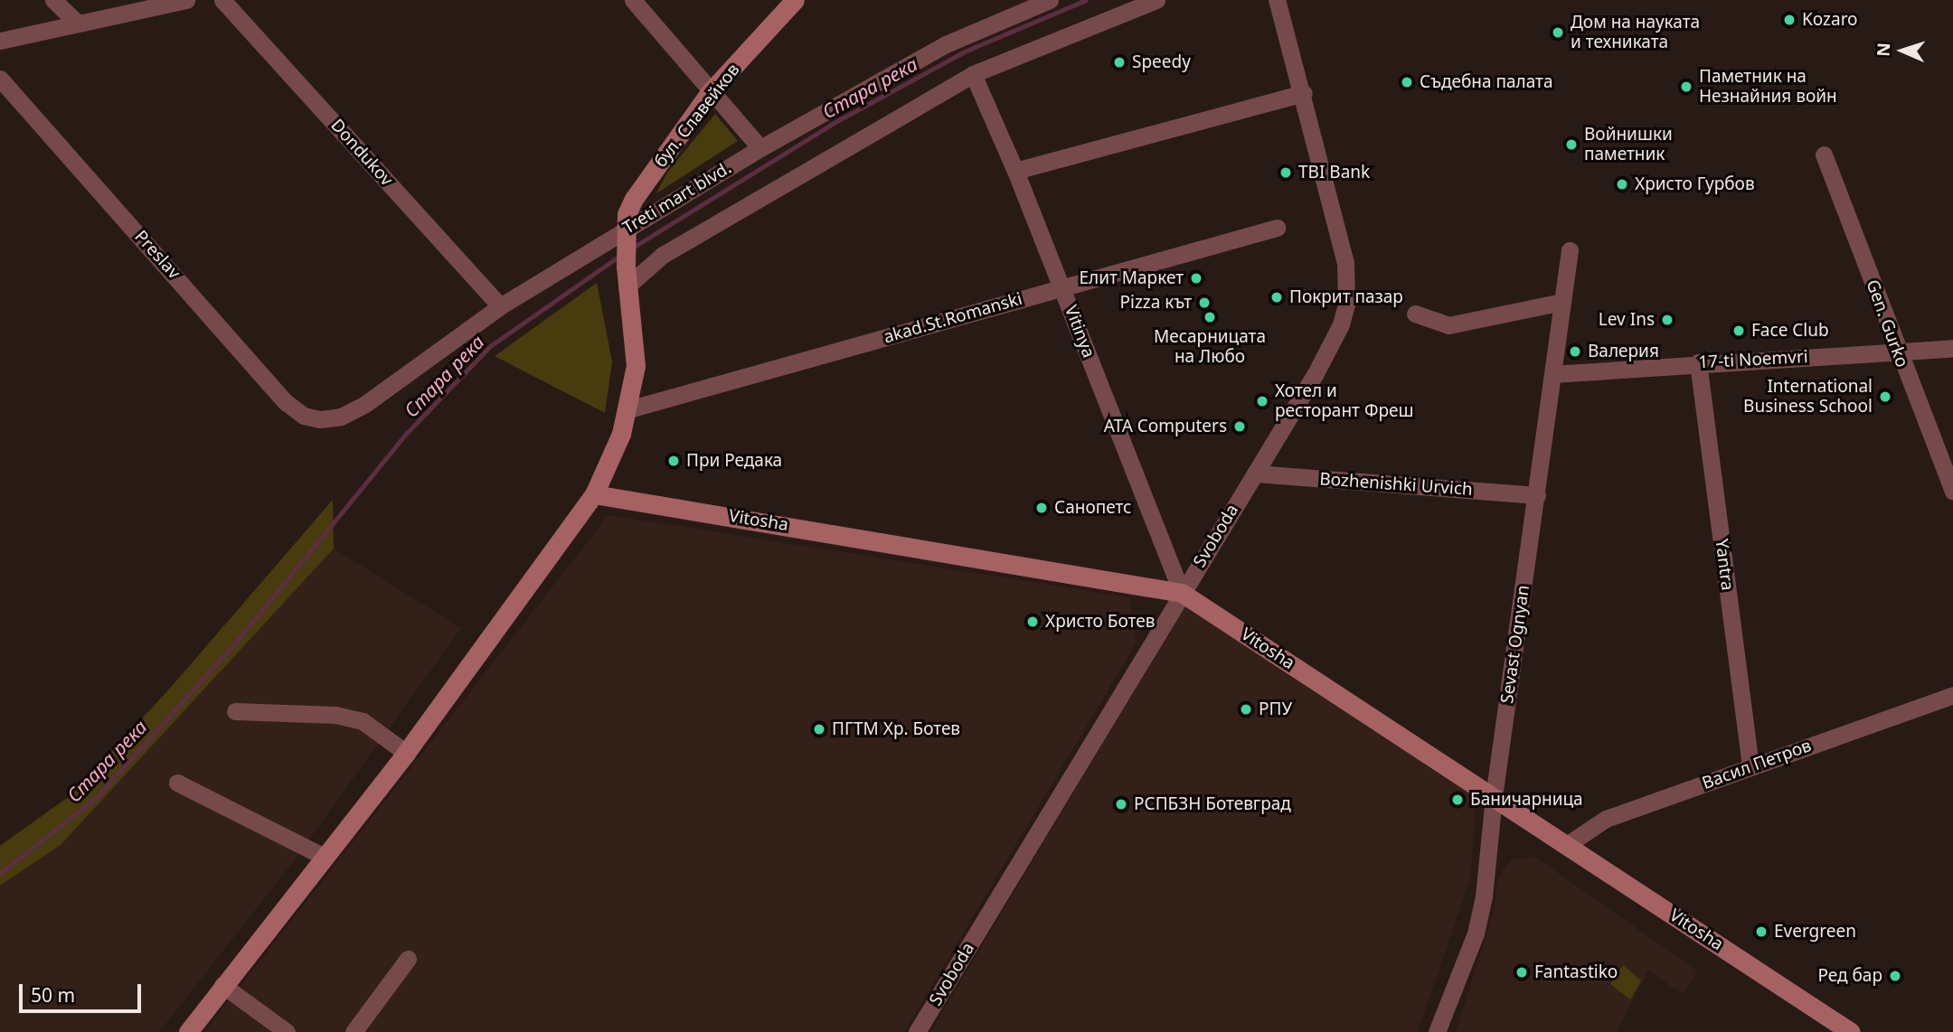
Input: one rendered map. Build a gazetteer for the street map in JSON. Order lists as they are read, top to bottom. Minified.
{"streets":{"street":["бул. Славейков","Dondukov","Treti mart blvd.","Preslav","akad.St.Romanski","Gen. Gurko","Vitinya","17-ti Noemvri","Bozhenishki Urvich","Vitosha","Svoboda","Yantra","Sevast Ognyan","Васил Петров"]},"crossings":[["бул. Славейков","Treti mart blvd."],["Dondukov","Treti mart blvd."],["Treti mart blvd.","Preslav"],["akad.St.Romanski","Vitinya"],["Gen. Gurko","17-ti Noemvri"],["Vitinya","Vitosha"],["Vitinya","Svoboda"],["17-ti Noemvri","Yantra"],["17-ti Noemvri","Sevast Ognyan"],["Bozhenishki Urvich","Svoboda"],["Bozhenishki Urvich","Sevast Ognyan"],["Vitosha","Svoboda"],["Vitosha","Sevast Ognyan"],["Vitosha","Васил Петров"],["Yantra","Васил Петров"]],"water":["Стара река"],"places":["Kozaro","Дом на науката и техниката","Speedy","Съдебна палата","Паметник на Незнайния войн","Войнишки паметник","TBI Bank","Христо Гурбов","Елит Маркет","Покрит пазар","Pizza кът","Месарницата на Любо","Lev Ins","Face Club","Валерия","International Business School","Хотел и ресторант Фреш","ATA Computers","При Редака","Санопетс","Христо Ботев","РПУ","ПГТМ Хр. Ботев","Баничарница","РСПБЗН Ботевград","Evergreen","Fantastiko","Ред бар"],"scale_bar":"50 m","north":"left"}
